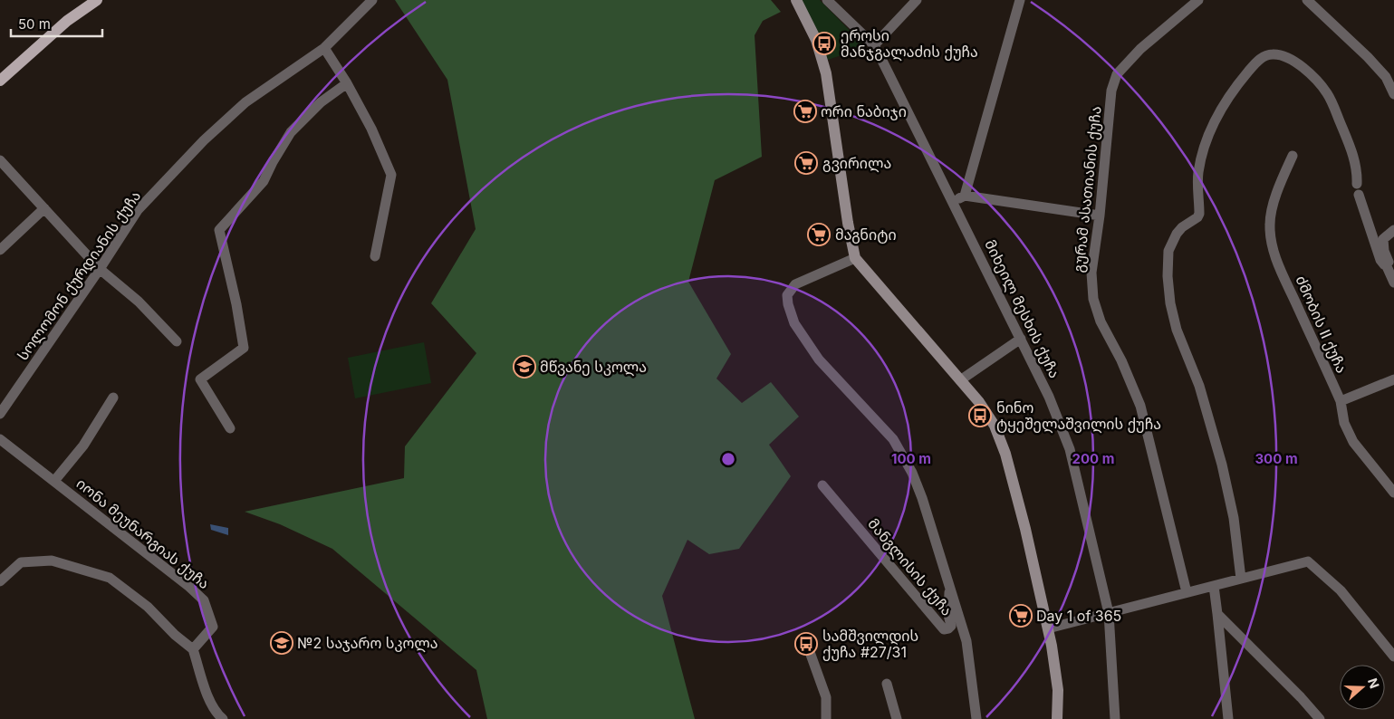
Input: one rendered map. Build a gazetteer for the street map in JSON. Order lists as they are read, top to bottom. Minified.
{"streets":{"street":["გურამ ასათიანის ქუჩა","სოლომონ ქურდიანის ქუჩა","მიხეილ მესხის ქუჩა","ძმობის II ქუჩა","იონა მეუნარგიას ქუჩა","მანგლისის ქუჩა"]},"places":{"bus stop":["ეროსი მანჯგალაძის ქუჩა","ნინო ტყეშელაშვილის ქუჩა","სამშვილდის ქუჩა #27/31"],"supermarket":["ორი ნაბიჯი","გვირილა","მაგნიტი","Day 1 of 365"],"school or university":["მწვანე სკოლა","№2 საჯარო სკოლა"]},"scale_bar":"50 m","north":"right","rings":["100 m","200 m","300 m"]}
